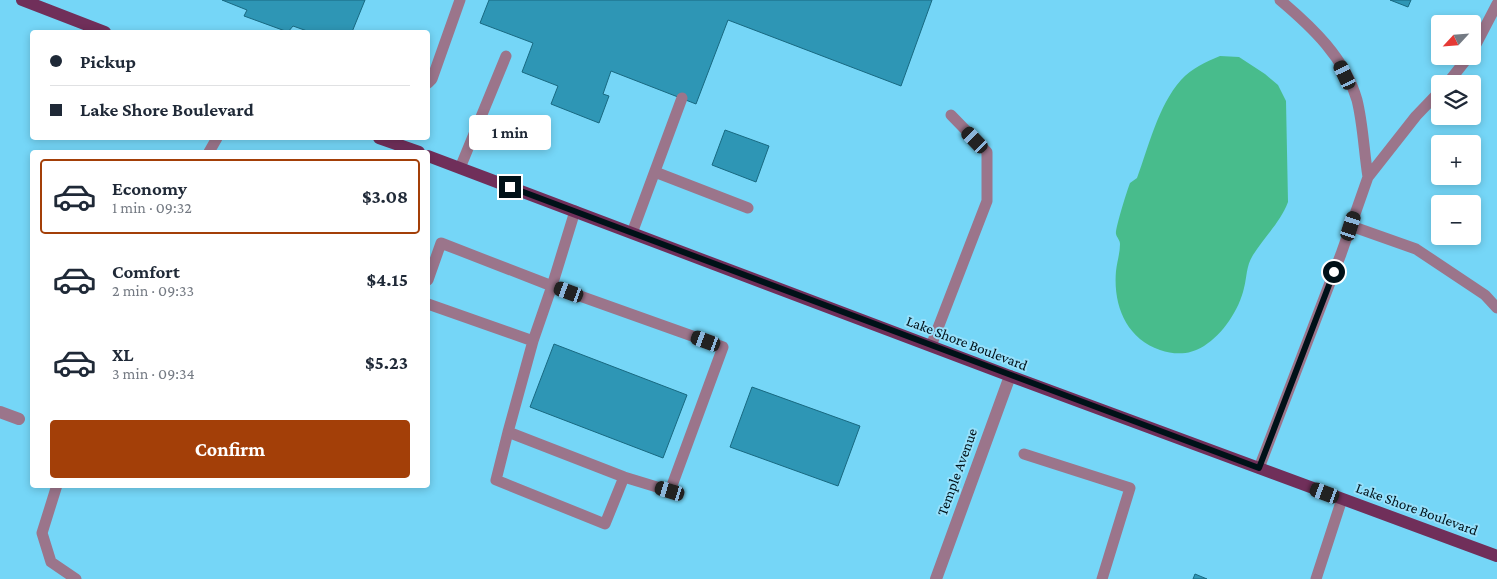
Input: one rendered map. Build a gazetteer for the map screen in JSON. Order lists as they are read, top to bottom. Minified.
{"streets":{"main road":["Lake Shore Boulevard"],"street":["Temple Avenue"]},"crossings":[["Lake Shore Boulevard","Temple Avenue"]],"north":"bottom left","page":{"map_buttons":["+","−"],"banner":["Pickup","Lake Shore Boulevard"],"bubble":"1 min","list":[{"name":"Economy","note":"1 min · 09:32","value":"$3.08"},{"name":"Comfort","note":"2 min · 09:33","value":"$4.15"},{"name":"XL","note":"3 min · 09:34","value":"$5.23"}],"buttons":"Confirm"}}
